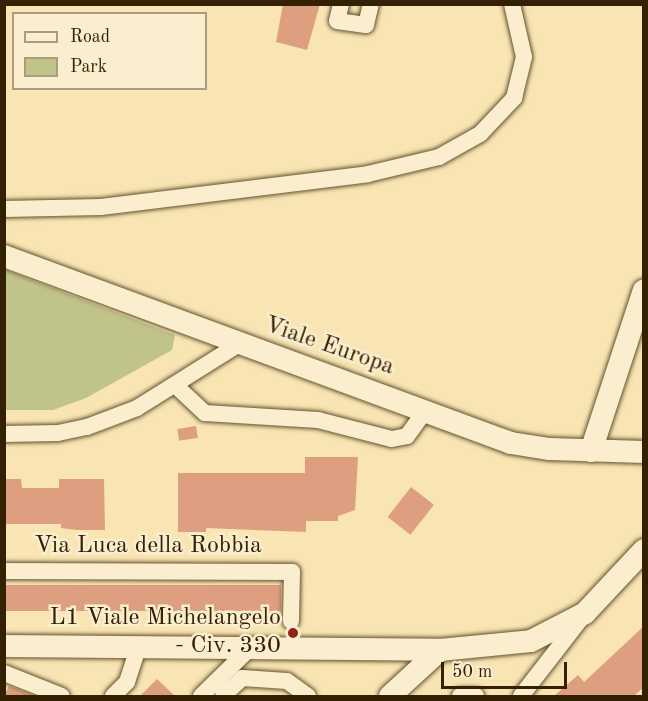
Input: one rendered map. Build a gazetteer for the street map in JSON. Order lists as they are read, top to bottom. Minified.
{"streets":{"street":["Viale Europa","Via Luca della Robbia"]},"places":["L1 Viale Michelangelo - Civ. 330"],"legend":["Road","Park"],"scale_bar":"50 m"}
